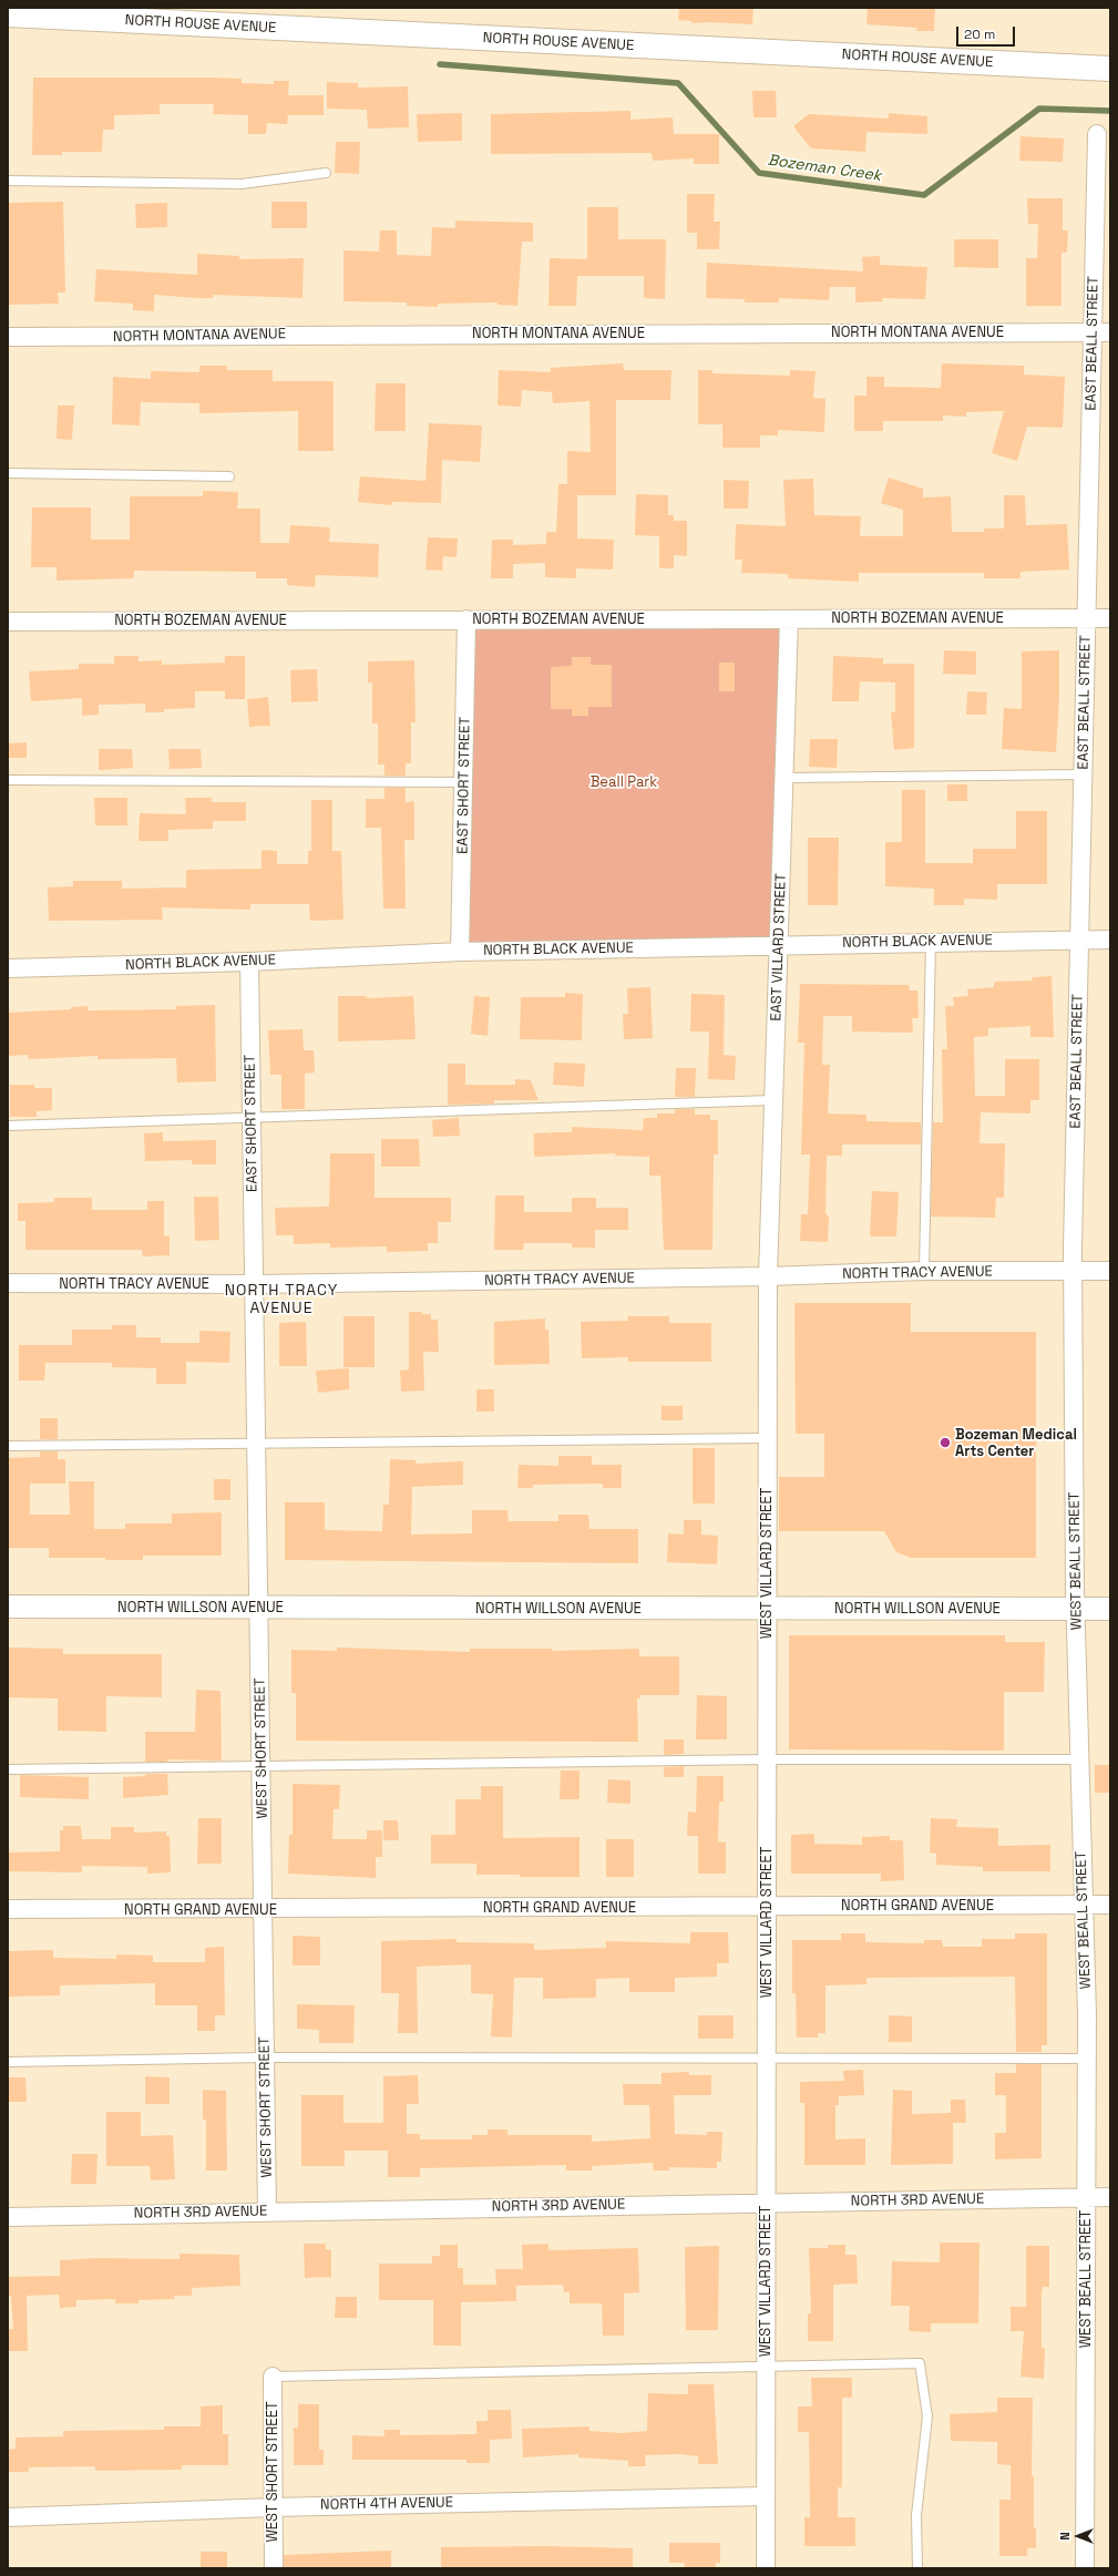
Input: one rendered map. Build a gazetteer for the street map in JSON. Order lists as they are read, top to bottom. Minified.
{"streets":{"main road":["NORTH ROUSE AVENUE"],"street":["NORTH MONTANA AVENUE","EAST BEALL STREET","NORTH BOZEMAN AVENUE","EAST SHORT STREET","NORTH BLACK AVENUE","EAST VILLARD STREET","NORTH TRACY AVENUE","WEST BEALL STREET","WEST VILLARD STREET","NORTH WILLSON AVENUE","WEST SHORT STREET","NORTH GRAND AVENUE","NORTH 3RD AVENUE","NORTH 4TH AVENUE"]},"crossings":[["NORTH MONTANA AVENUE","EAST BEALL STREET"],["EAST BEALL STREET","NORTH BOZEMAN AVENUE"],["EAST BEALL STREET","NORTH BLACK AVENUE"],["EAST BEALL STREET","NORTH TRACY AVENUE"],["EAST BEALL STREET","WEST BEALL STREET"],["NORTH BOZEMAN AVENUE","EAST SHORT STREET"],["NORTH BOZEMAN AVENUE","EAST VILLARD STREET"],["EAST SHORT STREET","NORTH BLACK AVENUE"],["EAST SHORT STREET","NORTH TRACY AVENUE"],["EAST SHORT STREET","WEST SHORT STREET"],["NORTH BLACK AVENUE","EAST VILLARD STREET"],["EAST VILLARD STREET","NORTH TRACY AVENUE"],["EAST VILLARD STREET","WEST VILLARD STREET"],["NORTH TRACY AVENUE","WEST BEALL STREET"],["NORTH TRACY AVENUE","WEST VILLARD STREET"],["NORTH TRACY AVENUE","WEST SHORT STREET"],["WEST BEALL STREET","NORTH WILLSON AVENUE"],["WEST BEALL STREET","NORTH GRAND AVENUE"],["WEST BEALL STREET","NORTH 3RD AVENUE"],["WEST VILLARD STREET","NORTH WILLSON AVENUE"],["WEST VILLARD STREET","NORTH GRAND AVENUE"],["WEST VILLARD STREET","NORTH 3RD AVENUE"],["WEST VILLARD STREET","NORTH 4TH AVENUE"],["NORTH WILLSON AVENUE","WEST SHORT STREET"],["WEST SHORT STREET","NORTH GRAND AVENUE"],["WEST SHORT STREET","NORTH 3RD AVENUE"],["WEST SHORT STREET","NORTH 4TH AVENUE"]],"districts":["NORTH TRACY AVENUE"],"water":["Bozeman Creek"],"parks":["Beall Park"],"places":["Bozeman Medical Arts Center"],"scale_bar":"20 m","north":"left"}
